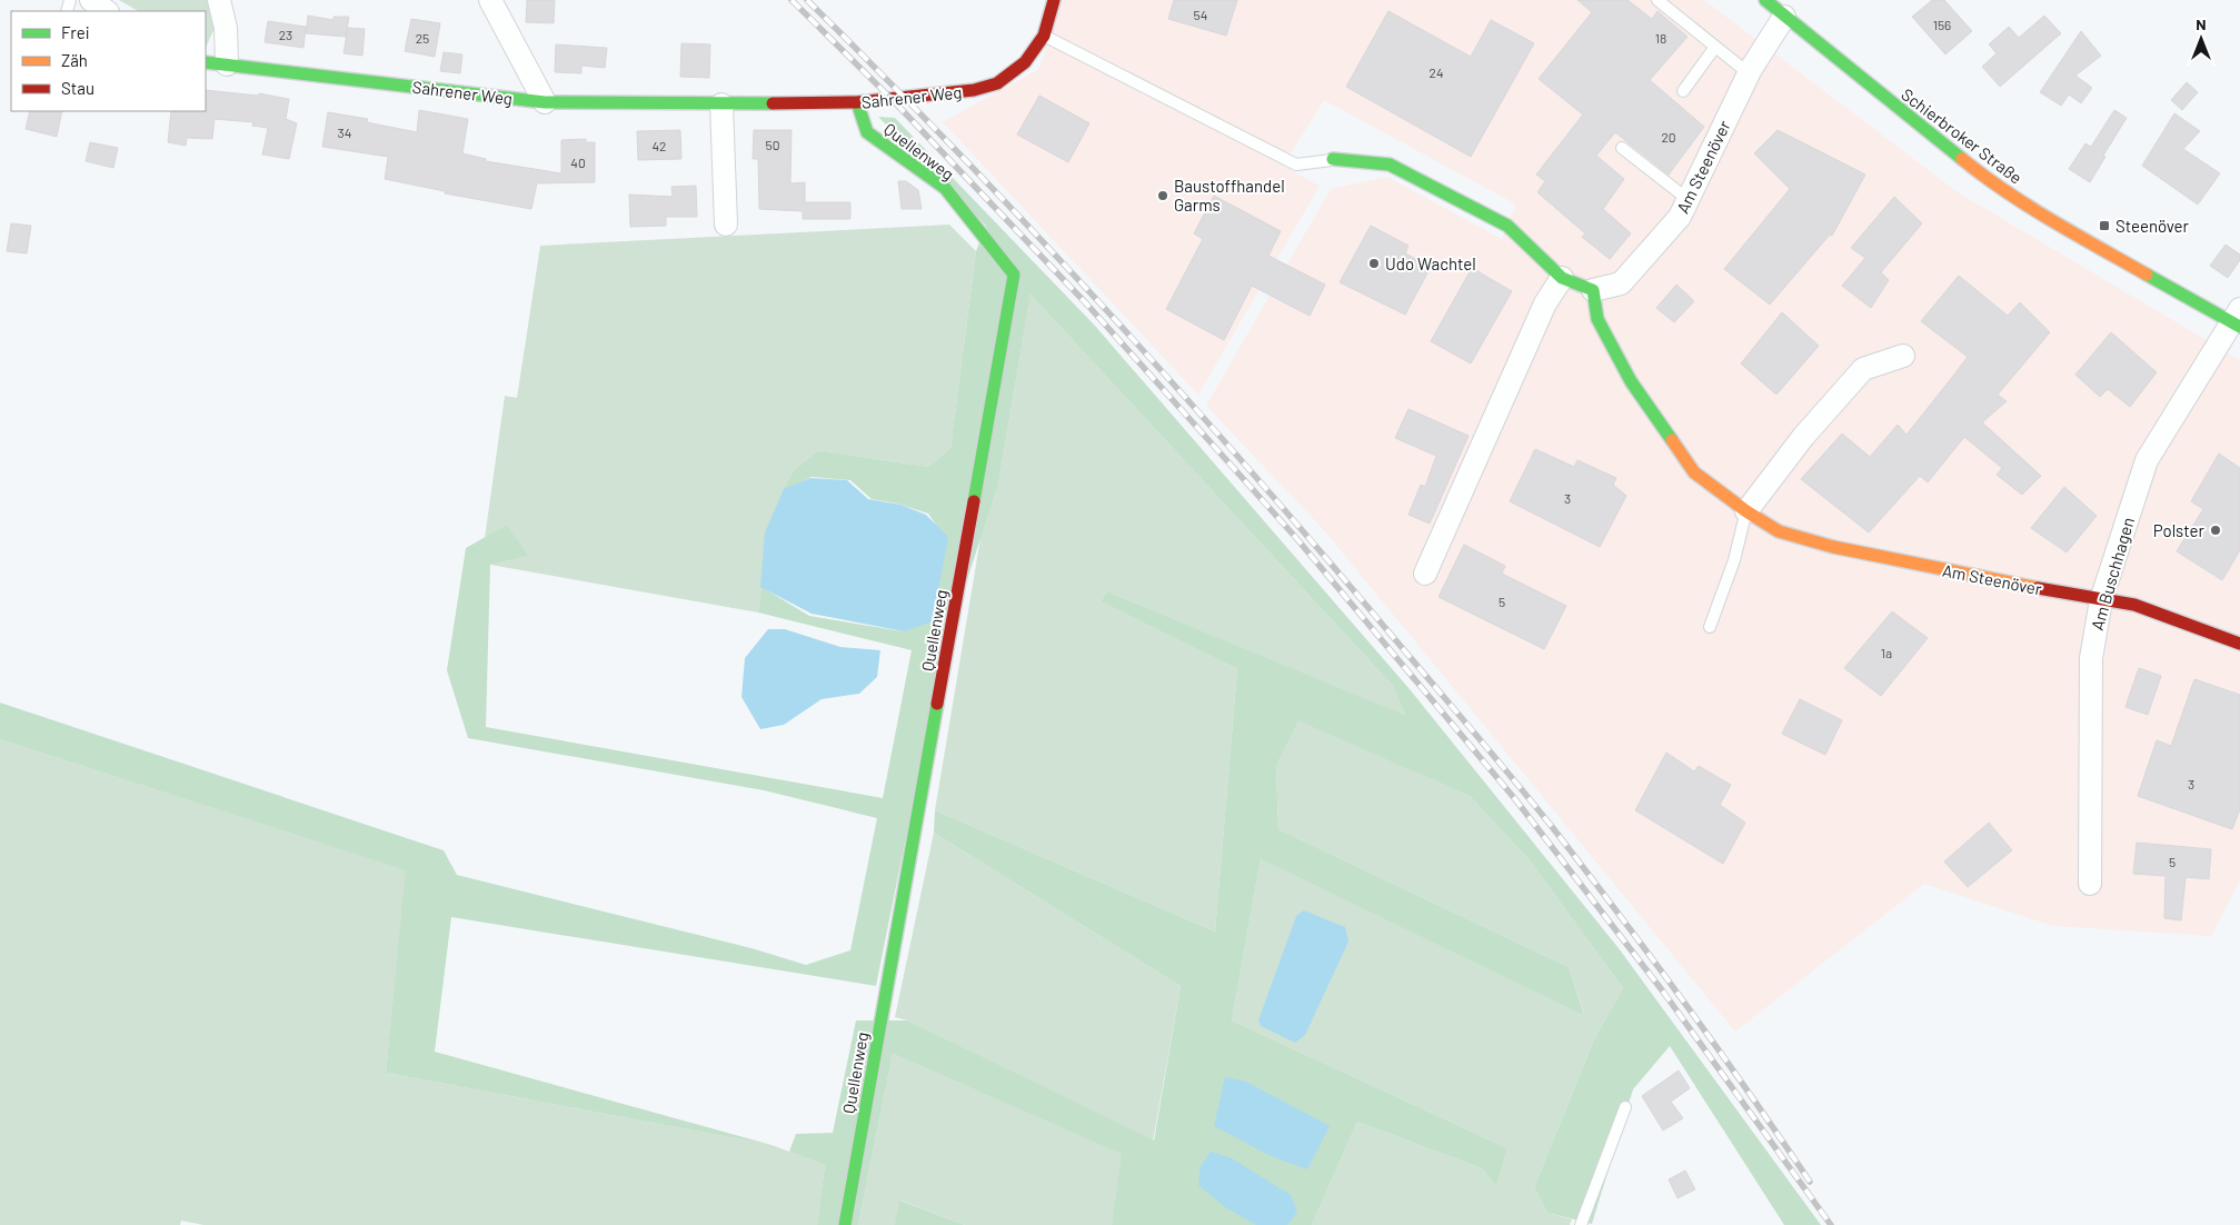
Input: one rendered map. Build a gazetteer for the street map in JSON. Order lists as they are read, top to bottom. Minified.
{"streets":{"street":["Sahrener Weg","Schierbroker Straße","Quellenweg","Am Steenöver","Am Buschhagen"]},"crossings":[["Sahrener Weg","Quellenweg"],["Schierbroker Straße","Am Steenöver"],["Schierbroker Straße","Am Buschhagen"],["Am Steenöver","Am Buschhagen"]],"places":{"other":["Baustoffhandel Garms","Udo Wachtel","Polster"],"transit":["Steenöver"]},"house_numbers":["54","156","23","25","18","24","34","20","50","42","40","3","5","1a","3","5"],"legend":["Frei","Zäh","Stau"],"north":"top"}
